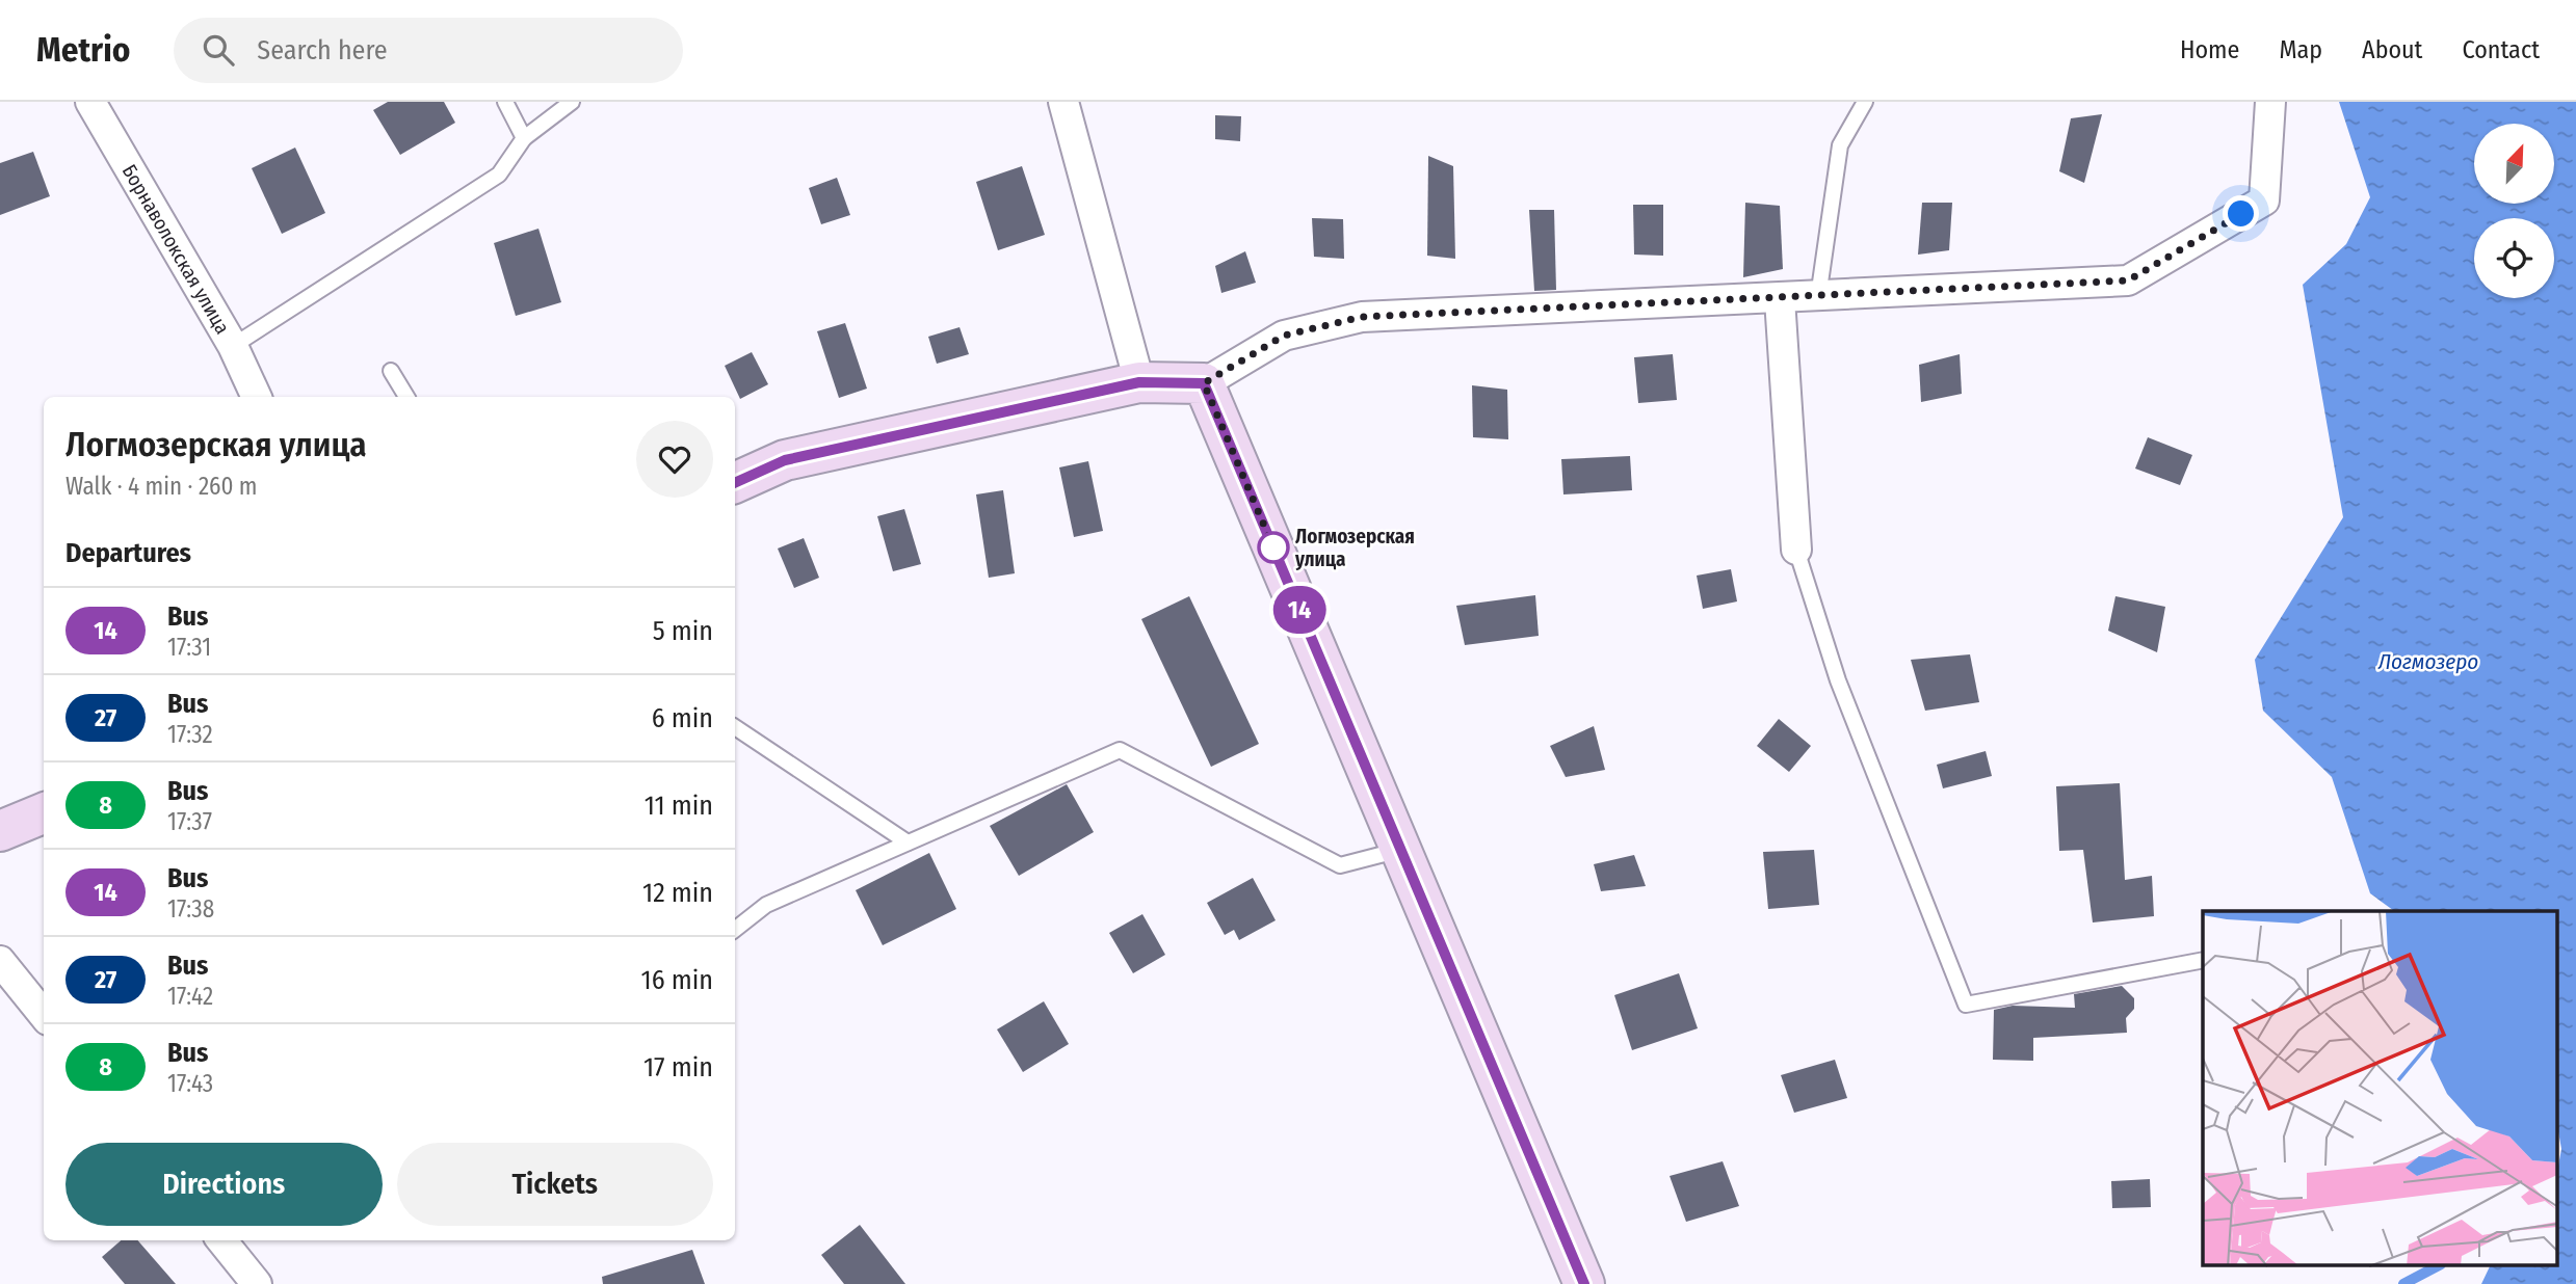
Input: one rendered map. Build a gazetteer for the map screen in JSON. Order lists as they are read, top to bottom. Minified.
{"streets":{"street":["Борнаволокская улица"]},"water":["Логмозеро"],"places":["Логмозерская улица"],"lines":["bus line 14"],"north":"top right","page":{"header":"Metrio","search":"Search here","nav":["Home","Map","About","Contact"],"on_map":"14","heading":[["Логмозерская улица","Walk · 4 min · 260 m"],"Departures"],"list":[{"mark":"14","name":"Bus","note":"17:31","value":"5 min"},{"mark":"27","name":"Bus","note":"17:32","value":"6 min"},{"mark":"8","name":"Bus","note":"17:37","value":"11 min"},{"mark":"14","name":"Bus","note":"17:38","value":"12 min"},{"mark":"27","name":"Bus","note":"17:42","value":"16 min"},{"mark":"8","name":"Bus","note":"17:43","value":"17 min"}],"buttons":["Directions","Tickets"]}}
